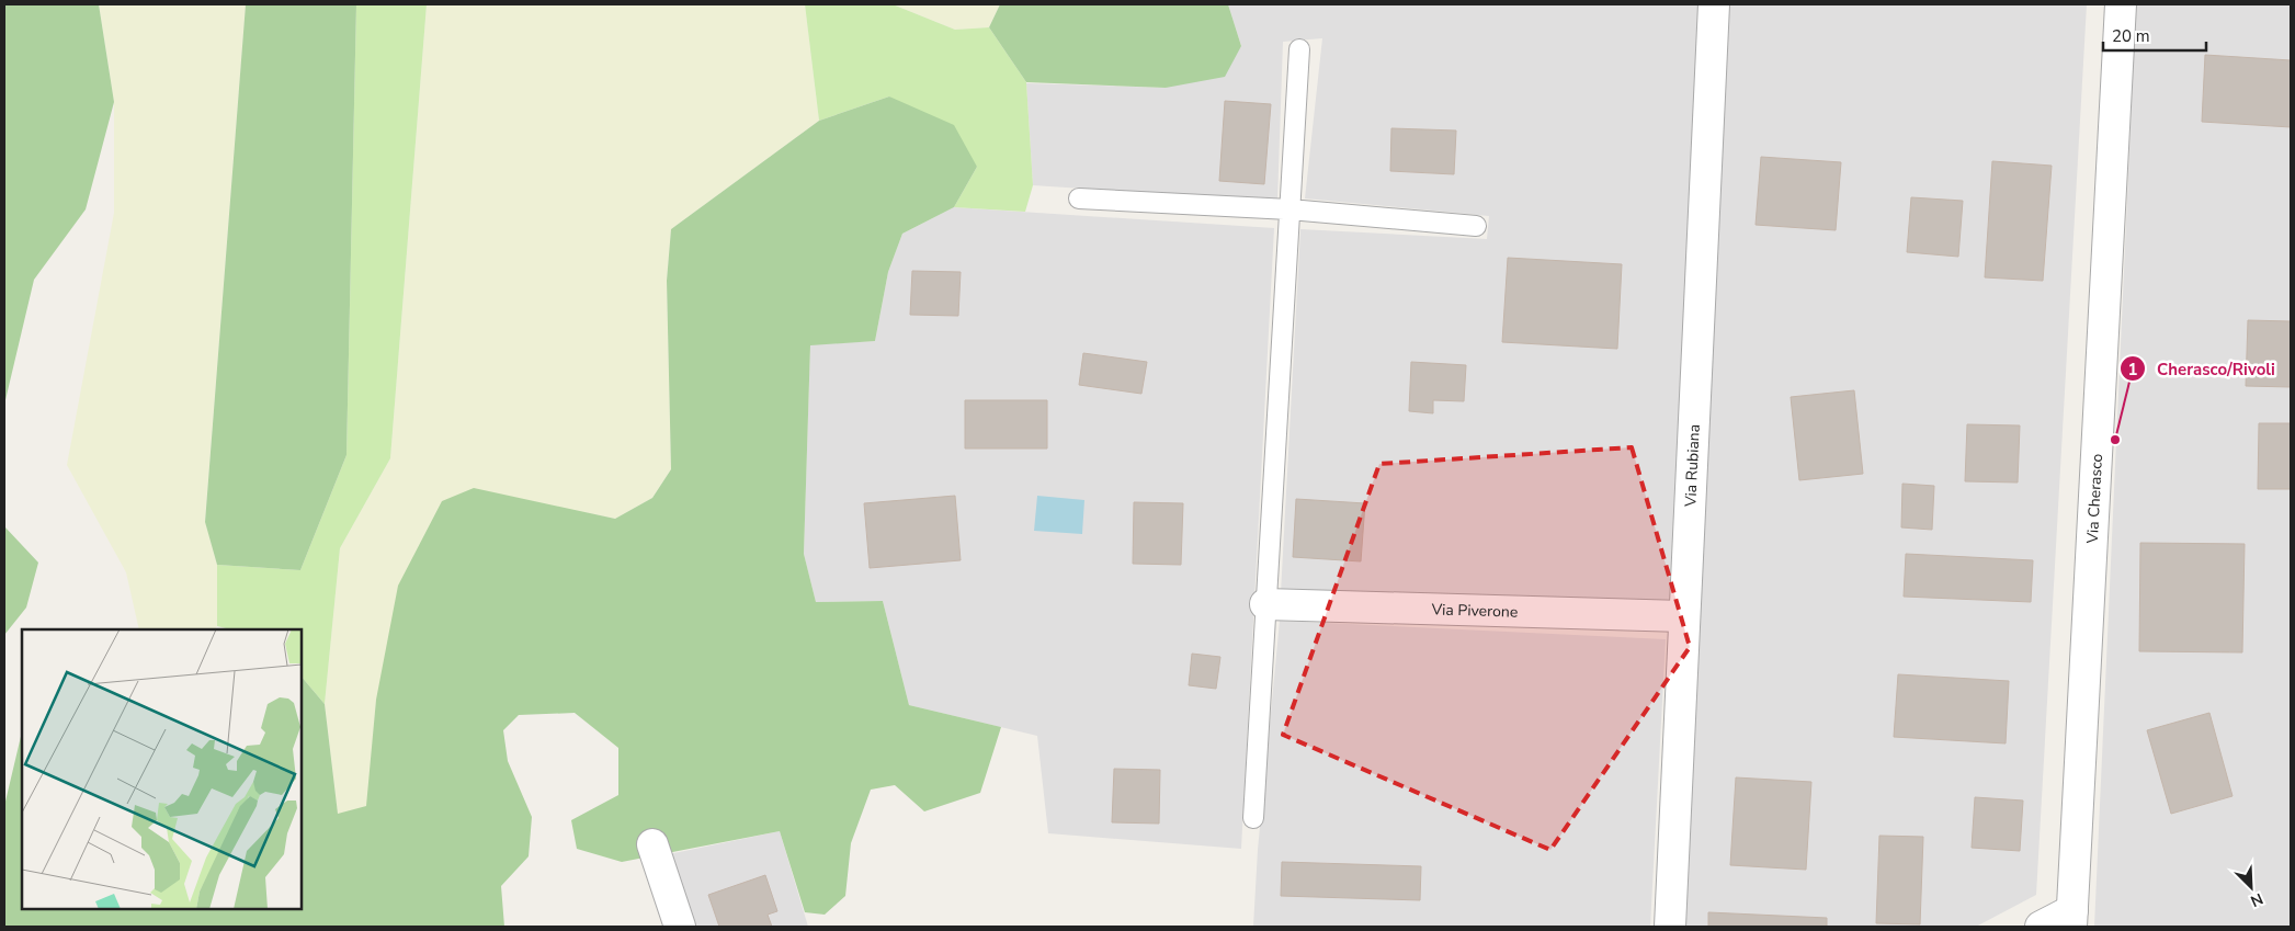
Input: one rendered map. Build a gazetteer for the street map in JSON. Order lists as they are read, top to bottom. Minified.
{"streets":{"street":["Via Rubiana","Via Cherasco","Via Piverone"]},"crossings":[["Via Rubiana","Via Piverone"]],"places":["Cherasco/Rivoli"],"scale_bar":"20 m","north":"bottom right"}
